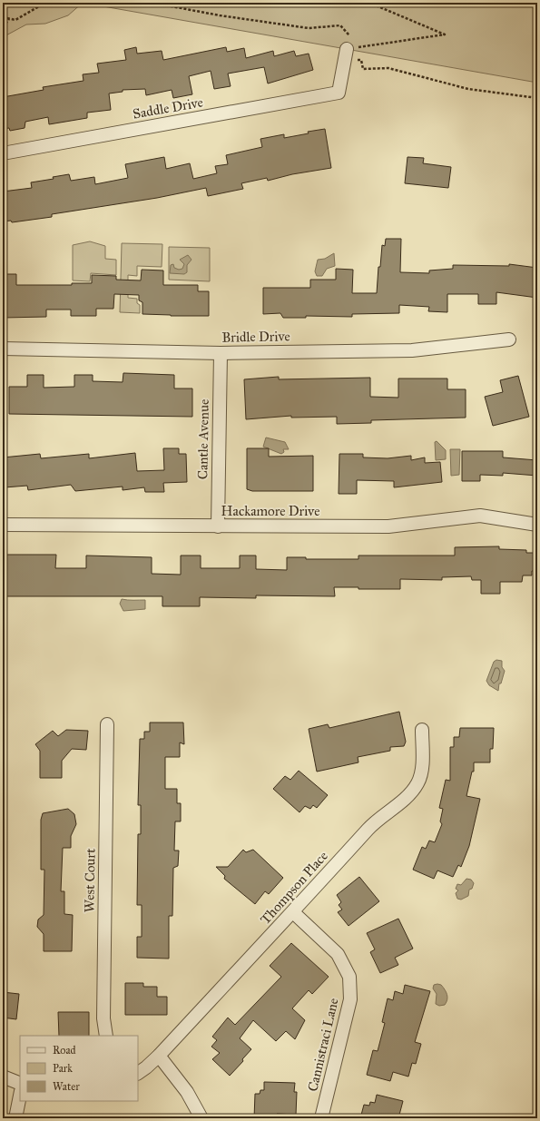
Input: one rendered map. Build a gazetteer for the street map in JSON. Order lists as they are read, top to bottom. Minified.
{"streets":{"street":["Saddle Drive","Bridle Drive","Cantle Avenue","Hackamore Drive","West Court","Thompson Place","Cannistraci Lane"]},"crossings":[["Bridle Drive","Cantle Avenue"],["Cantle Avenue","Hackamore Drive"],["Thompson Place","Cannistraci Lane"]],"legend":["Road","Park","Water"]}
